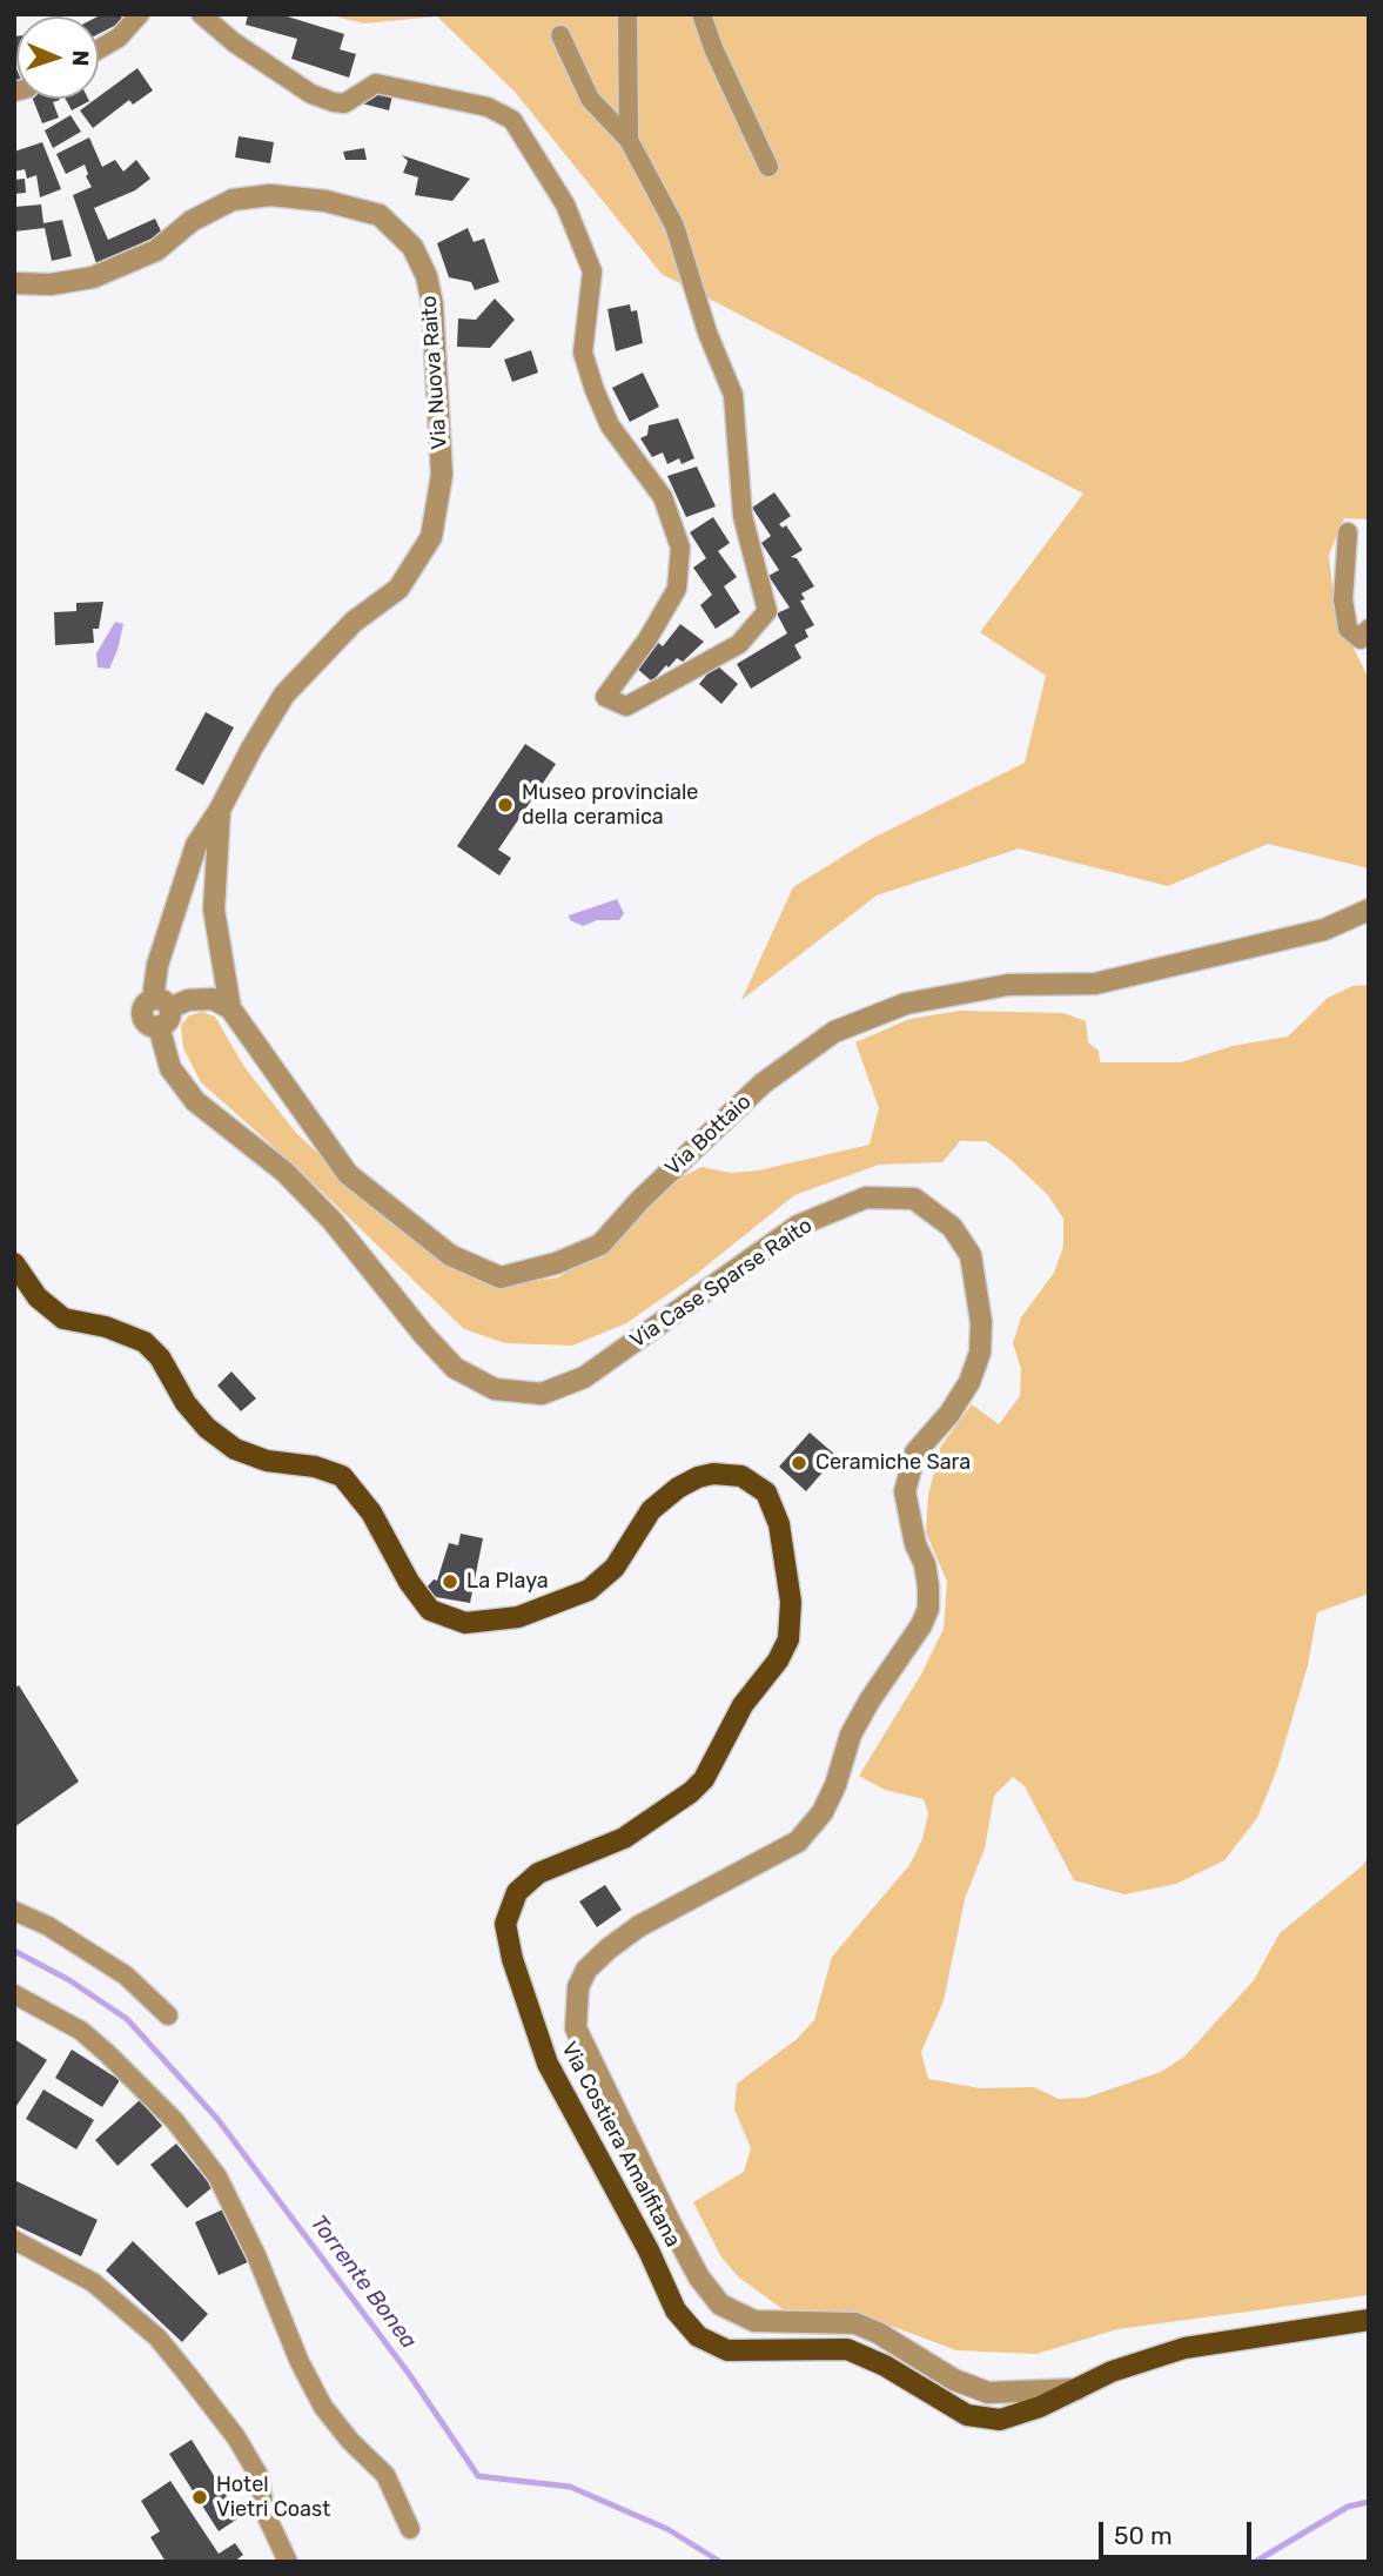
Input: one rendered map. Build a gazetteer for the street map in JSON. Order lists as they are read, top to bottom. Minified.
{"streets":{"main road":["Via Costiera Amalfitana"],"street":["Via Nuova Raito","Via Bottaio","Via Case Sparse Raito"]},"crossings":[["Via Nuova Raito","Via Case Sparse Raito"],["Via Case Sparse Raito","Via Costiera Amalfitana"]],"water":["Torrente Bonea"],"places":["Museo provinciale della ceramica","Ceramiche Sara","La Playa","Hotel Vietri Coast"],"scale_bar":"50 m","north":"right"}
